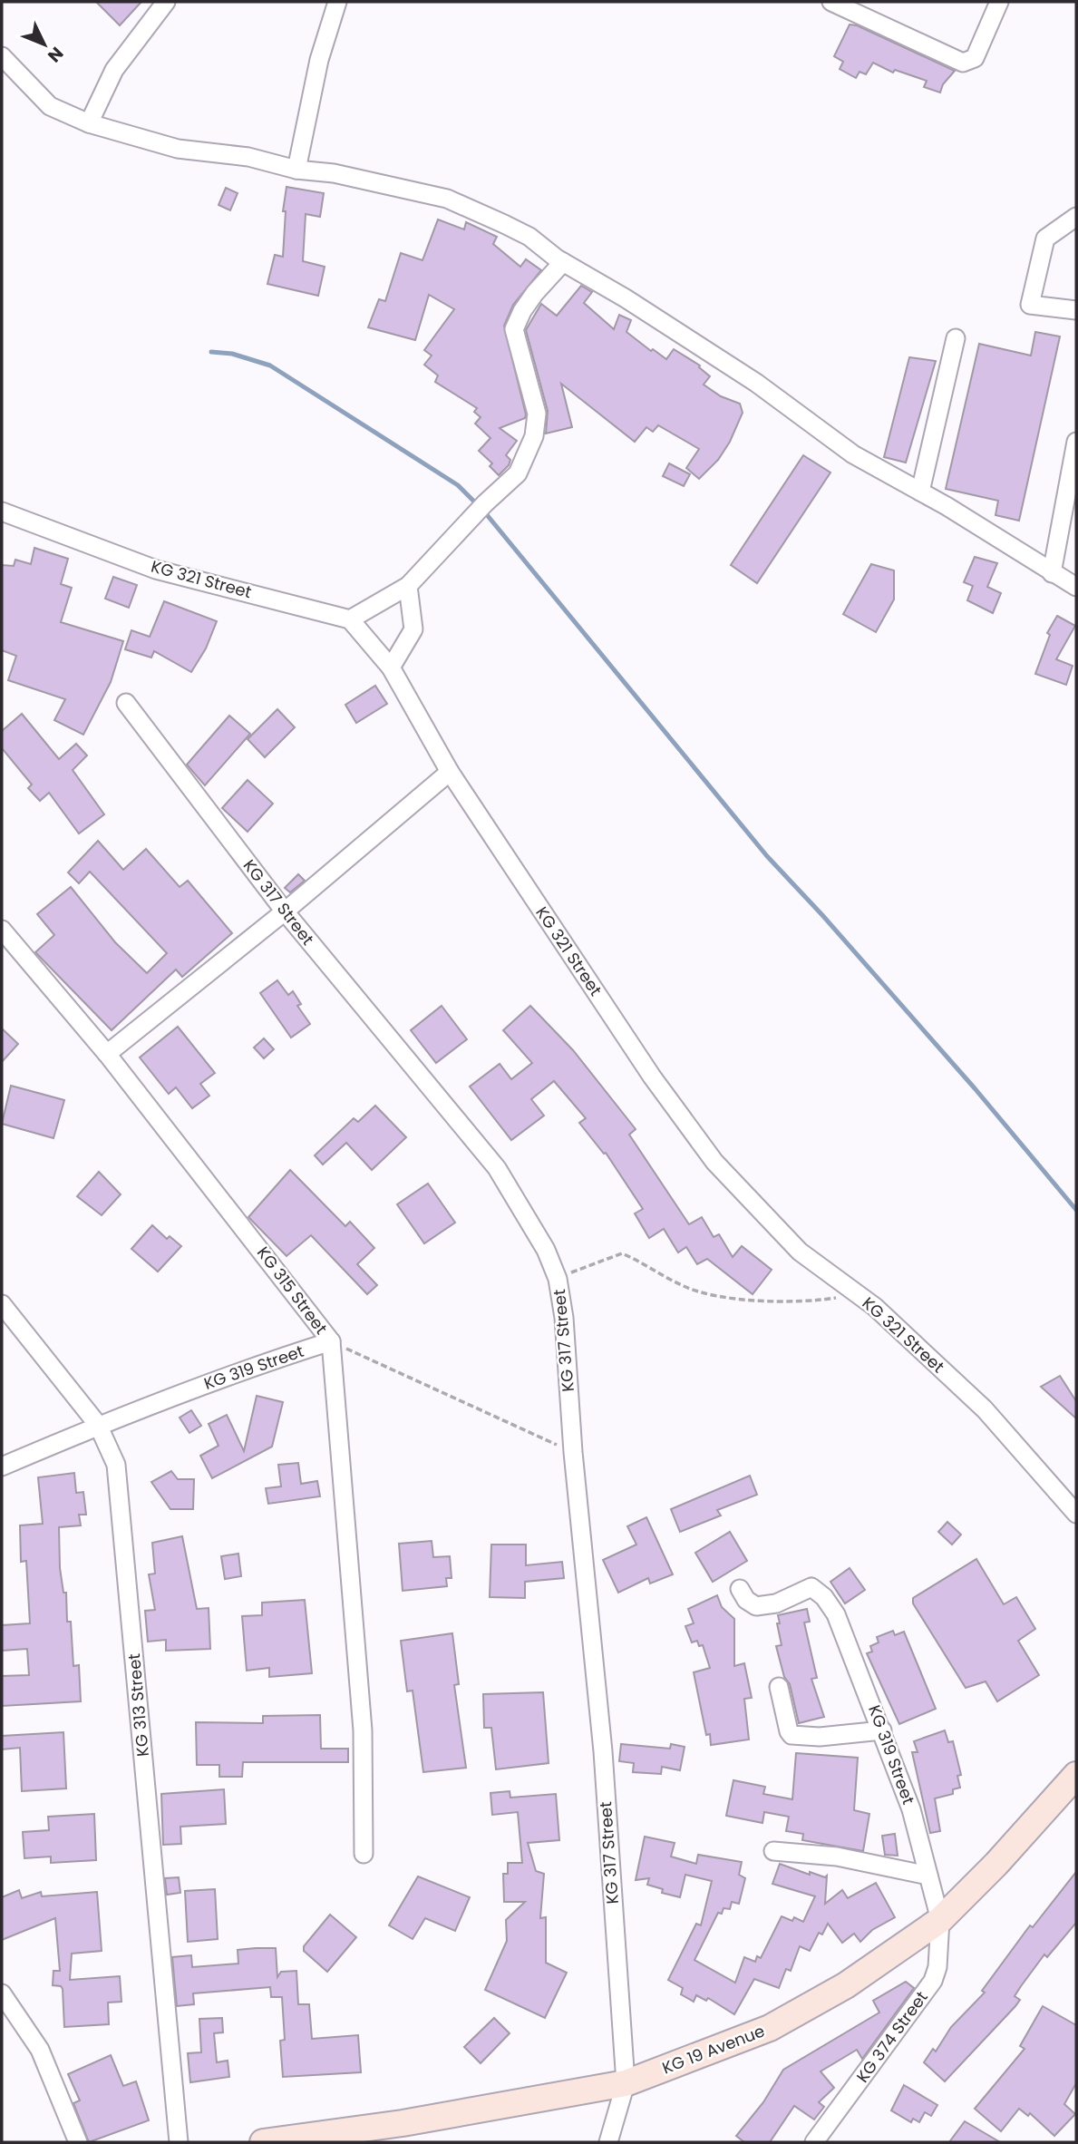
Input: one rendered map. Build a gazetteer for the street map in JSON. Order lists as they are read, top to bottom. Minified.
{"streets":{"main road":["KG 19 Avenue"],"street":["KG 321 Street","KG 317 Street","KG 315 Street","KG 319 Street","KG 313 Street","KG 374 Street"]},"crossings":[["KG 317 Street","KG 19 Avenue"],["KG 315 Street","KG 319 Street"],["KG 319 Street","KG 313 Street"],["KG 319 Street","KG 374 Street"],["KG 319 Street","KG 19 Avenue"],["KG 374 Street","KG 19 Avenue"]],"north":"bottom right"}
